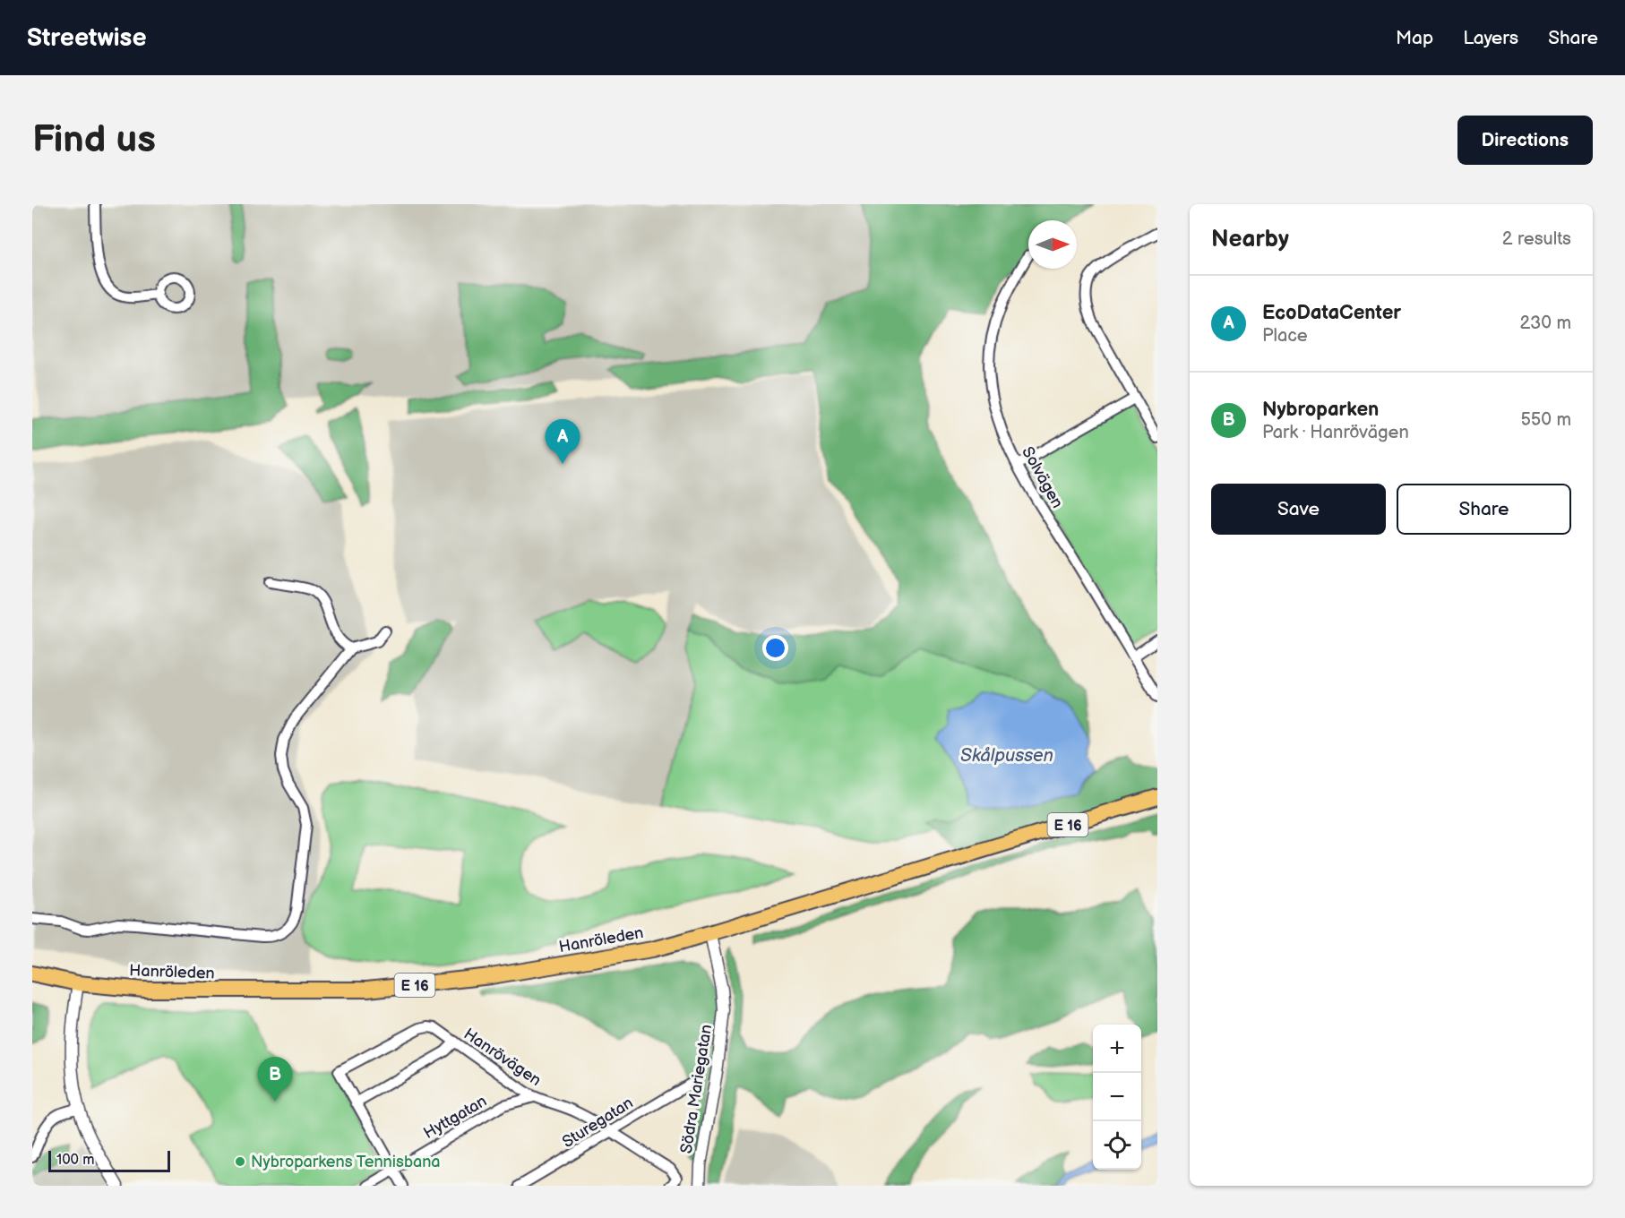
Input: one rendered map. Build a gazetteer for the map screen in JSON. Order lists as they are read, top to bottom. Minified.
{"streets":{"highway":["E 16","Hanröleden"],"street":["Solvägen","Hanrövägen","Södra Mariegatan","Hyttgatan","Sturegatan"]},"crossings":[["Hanröleden","Södra Mariegatan"],["Hanrövägen","Hyttgatan"],["Hanrövägen","Sturegatan"]],"water":["Skålpussen"],"places":["Nybroparkens Tennisbana"],"scale_bar":"100 m","north":"right","page":{"header":"Streetwise","nav":["Map","Layers","Share"],"buttons":["Directions",["Save","Share"]],"title":"Find us","heading":["Nearby","2 results"],"list":[{"mark":"A","name":"EcoDataCenter","note":"Place","value":"230 m"},{"mark":"B","name":"Nybroparken","note":"Park · Hanrövägen","value":"550 m"}],"pins":["A","B"],"map_buttons":["+","−"],"scale":"100 m"}}
